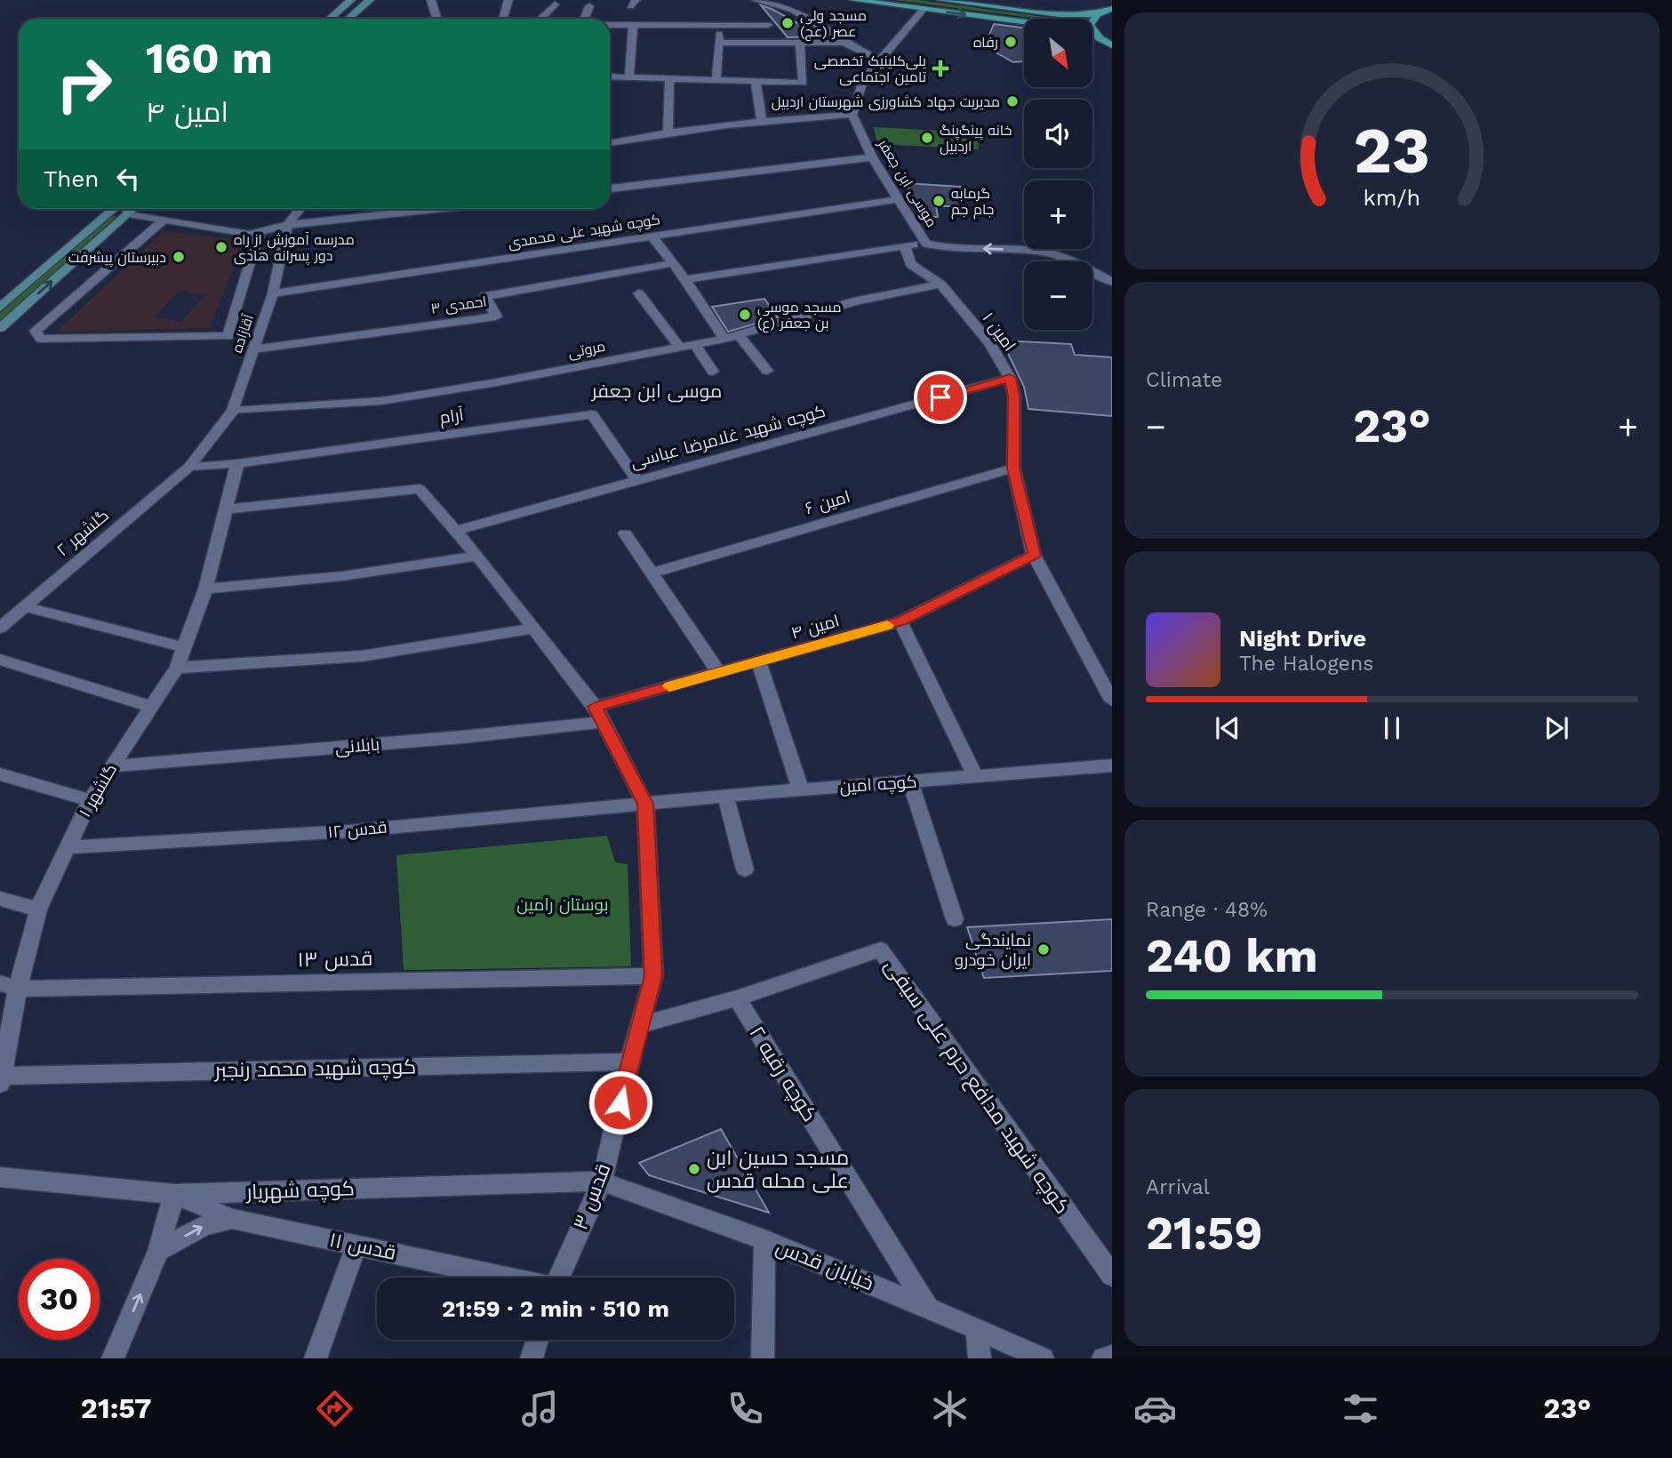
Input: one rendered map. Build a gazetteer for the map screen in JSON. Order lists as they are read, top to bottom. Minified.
{"streets":{"street":["موسی ابن جعفر","کوچه شهید علی محمدی","احمدی ۳","امین ۱","آقازاده","مروتی","آرام","کوچه شهید غلامرضا عباسی","امین ۶","گلشهر ۲","امین ۴","بابلانی","کوچه امین","گلشهر ۱","قدس ۱۲","قدس ۱۳","کوچه شهید محمد رنجبر","کوچه رقیه ۲","کوچه شهید مدافع حرم علی سیفی","کوچه شهریار","قدس ۳","قدس ۱۱","خیابان قدس"]},"crossings":[["موسی ابن جعفر","کوچه شهید علی محمدی"],["کوچه شهید علی محمدی","آقازاده"],["احمدی ۳","آقازاده"],["امین ۱","مروتی"],["امین ۱","کوچه شهید غلامرضا عباسی"],["امین ۱","امین ۶"],["امین ۱","امین ۴"],["آقازاده","مروتی"],["آقازاده","گلشهر ۲"],["آرام","کوچه شهید غلامرضا عباسی"],["آرام","گلشهر ۱"],["کوچه شهید غلامرضا عباسی","قدس ۳"],["امین ۴","بابلانی"],["امین ۴","قدس ۳"],["بابلانی","گلشهر ۱"],["بابلانی","قدس ۳"],["کوچه امین","قدس ۱۲"],["کوچه امین","قدس ۳"],["گلشهر ۱","قدس ۱۲"],["گلشهر ۱","قدس ۱۳"],["گلشهر ۱","کوچه شهید محمد رنجبر"],["گلشهر ۱","قدس ۳"],["قدس ۱۲","قدس ۳"],["قدس ۱۳","قدس ۳"],["کوچه شهید محمد رنجبر","قدس ۳"],["کوچه رقیه ۲","کوچه شهید مدافع حرم علی سیفی"],["کوچه رقیه ۲","خیابان قدس"],["کوچه شهید مدافع حرم علی سیفی","قدس ۳"],["کوچه شهریار","قدس ۳"],["کوچه شهریار","قدس ۱۱"],["کوچه شهریار","خیابان قدس"],["قدس ۳","خیابان قدس"]],"one_way":["موسی ابن جعفر"],"districts":["موسی ابن جعفر"],"parks":["بوستان رامین"],"places":{"other":["مسجد ولی عصر (عج)","رفاه","مدیریت جهاد کشاورزی شهرستان اردبیل","خانه پینگ‌پنگ اردبیل","گرمابه جام جم","مدرسه آموزش از راه دور پسرانه هادی","دبیرستان پیشرفت","مسجد موسی بن جعفر (ع)","نمایندگی ایران خودرو","مسجد حسین ابن علی محله قدس"],"health":["پلی‌کلینیک تخصصی تامین اجتماعی"]},"north":"bottom right","page":{"map_buttons":["+","−"],"turn":["160 m","امین ۴"],"then":"Then","tile":["Climate",["Range · 48%","240 km"],["Arrival","21:59"]],"heat":["−","23°","+"],"song":["Night Drive","The Halogens"],"limit":"30","trip":"21:59 · 2 min · 510 m","tabs":["21:57","23°"],"gauge":["23","km/h"]}}
